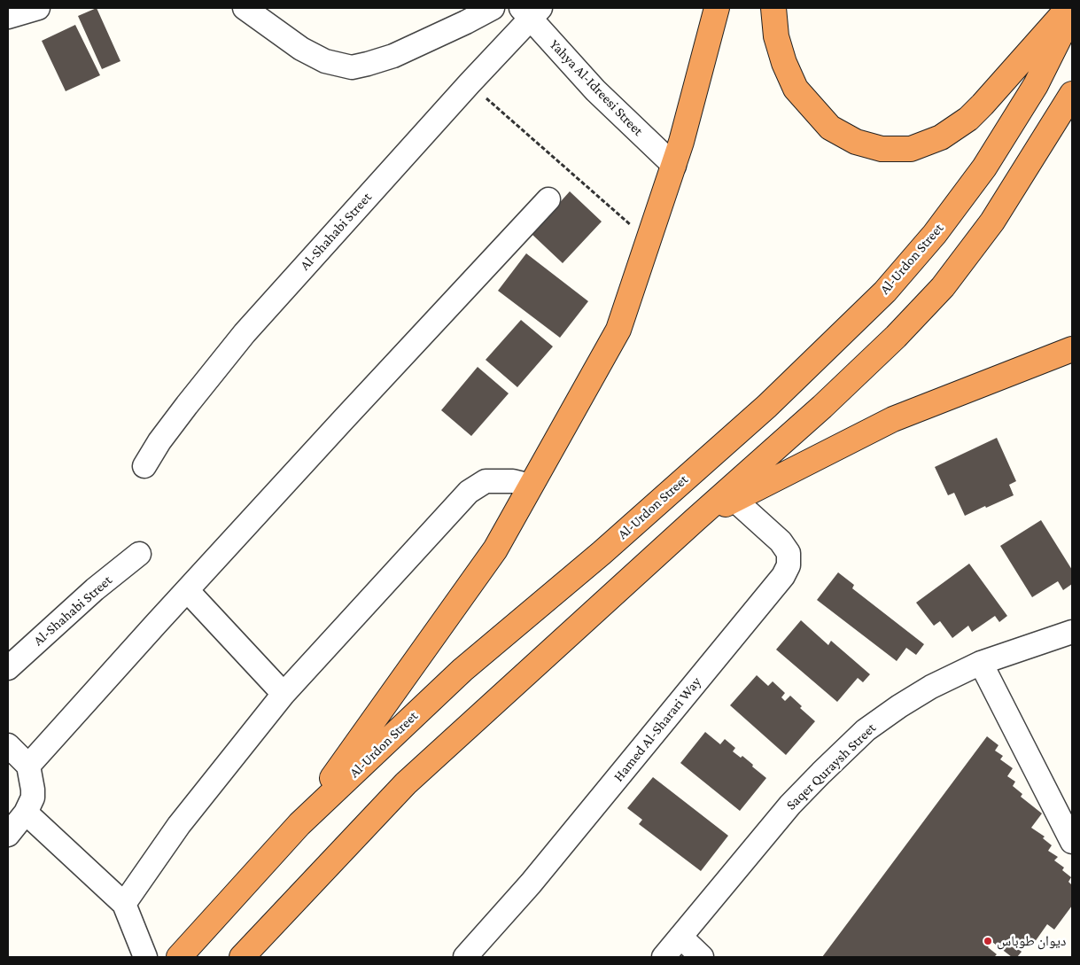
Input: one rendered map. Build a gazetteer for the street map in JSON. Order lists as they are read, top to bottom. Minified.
{"streets":{"highway":["Al-Urdon Street"],"street":["Yahya Al-Idreesi Street","Al-Shahabi Street","Hamed Al-Sharari Way","Saqer Quraysh Street"]},"crossings":[["Yahya Al-Idreesi Street","Al-Shahabi Street"]],"places":["ديوان طوباس"]}
